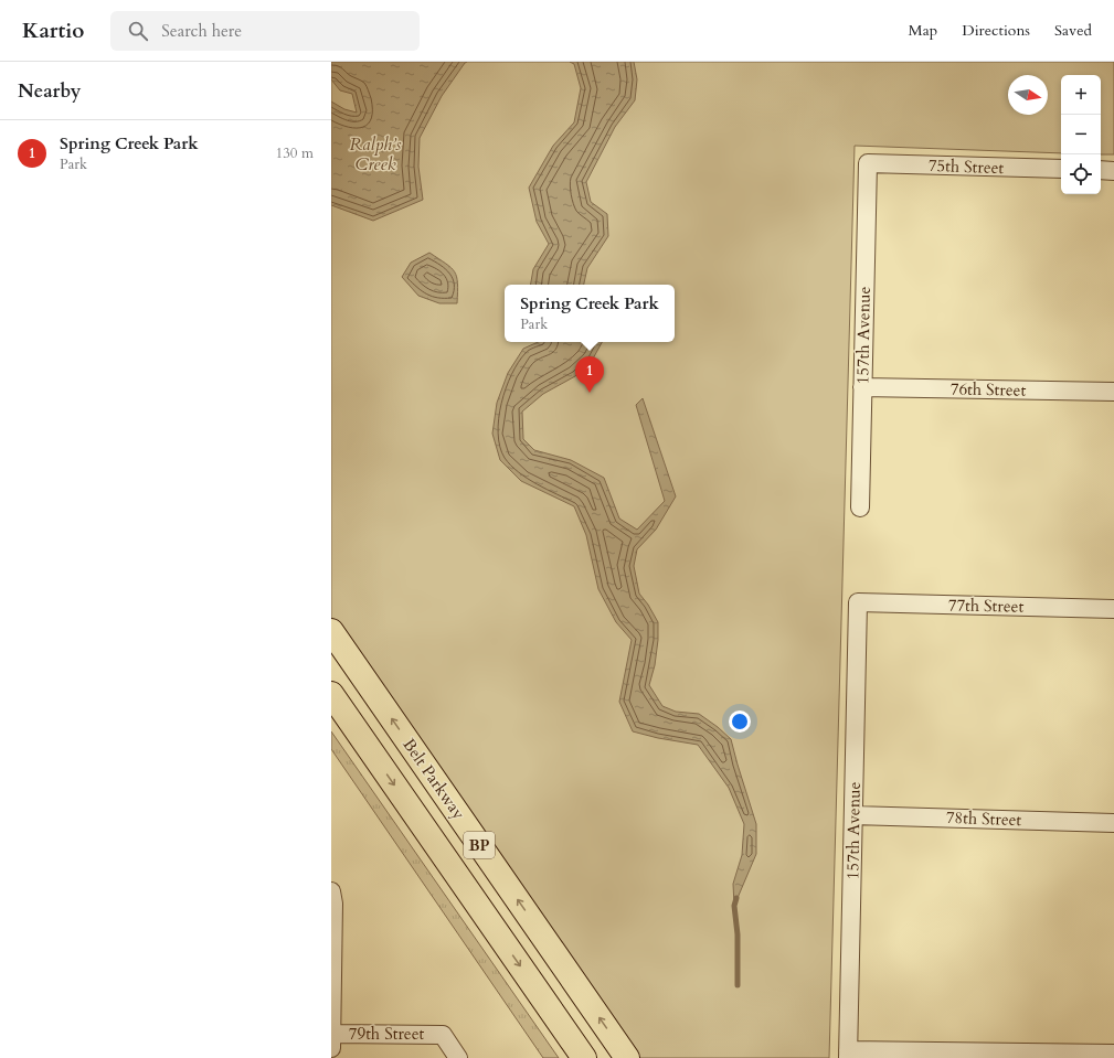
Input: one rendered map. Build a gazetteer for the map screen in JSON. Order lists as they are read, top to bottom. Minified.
{"streets":{"highway":["Belt Parkway","BP"],"street":["75th Street","157th Avenue","76th Street","77th Street","78th Street","79th Street"]},"crossings":[["75th Street","157th Avenue"],["157th Avenue","76th Street"],["157th Avenue","77th Street"],["157th Avenue","78th Street"]],"water":["Ralph’s Creek"],"north":"right","page":{"header":"Kartio","search":"Search here","nav":["Map","Directions","Saved"],"heading":"Nearby","map_buttons":["+","−"],"list":[{"mark":"1","name":"Spring Creek Park","note":"Park","value":"130 m"}],"popup":["Spring Creek Park","Park"],"pins":"1"}}
